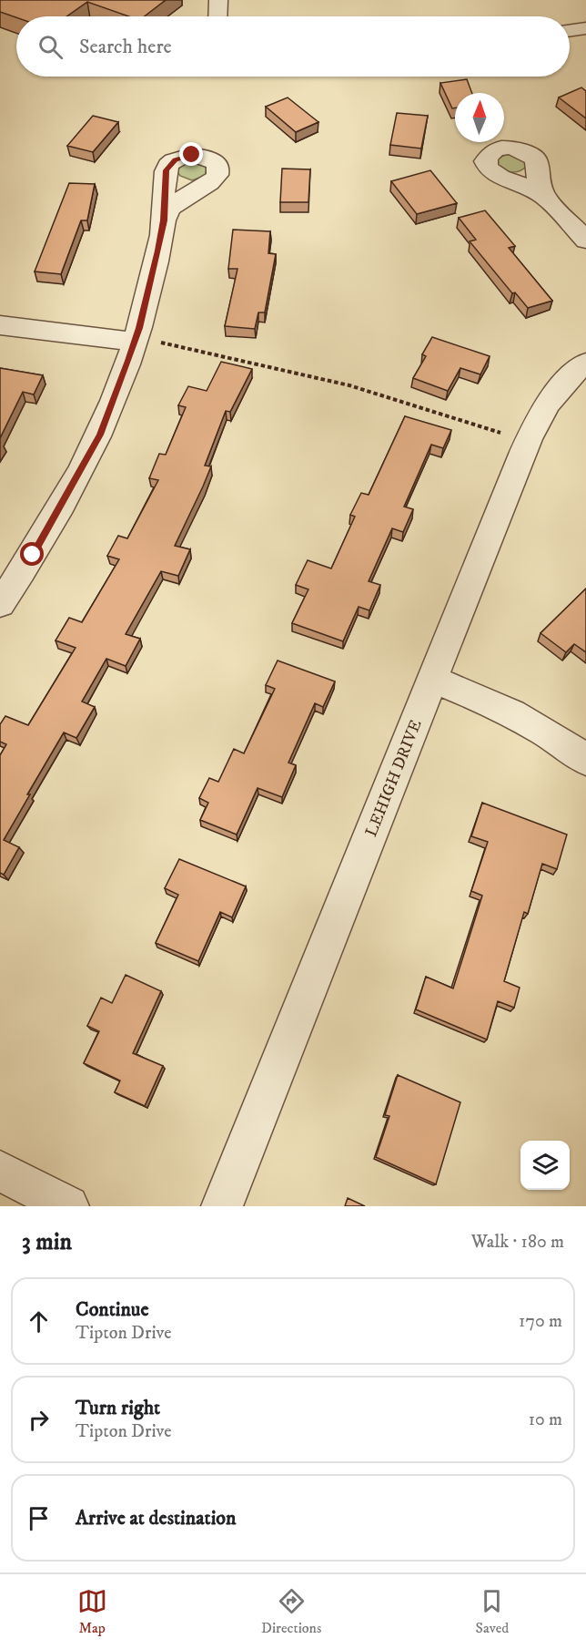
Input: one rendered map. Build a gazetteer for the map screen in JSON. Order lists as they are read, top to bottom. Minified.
{"streets":{"street":["LEHIGH DRIVE"]},"north":"top","page":{"search":"Search here","heading":["3 min","Walk · 180 m"],"list":[["Continue","Tipton Drive","170 m"],["Turn right","Tipton Drive","10 m"],"Arrive at destination"],"nav":["Map","Directions","Saved"]}}
